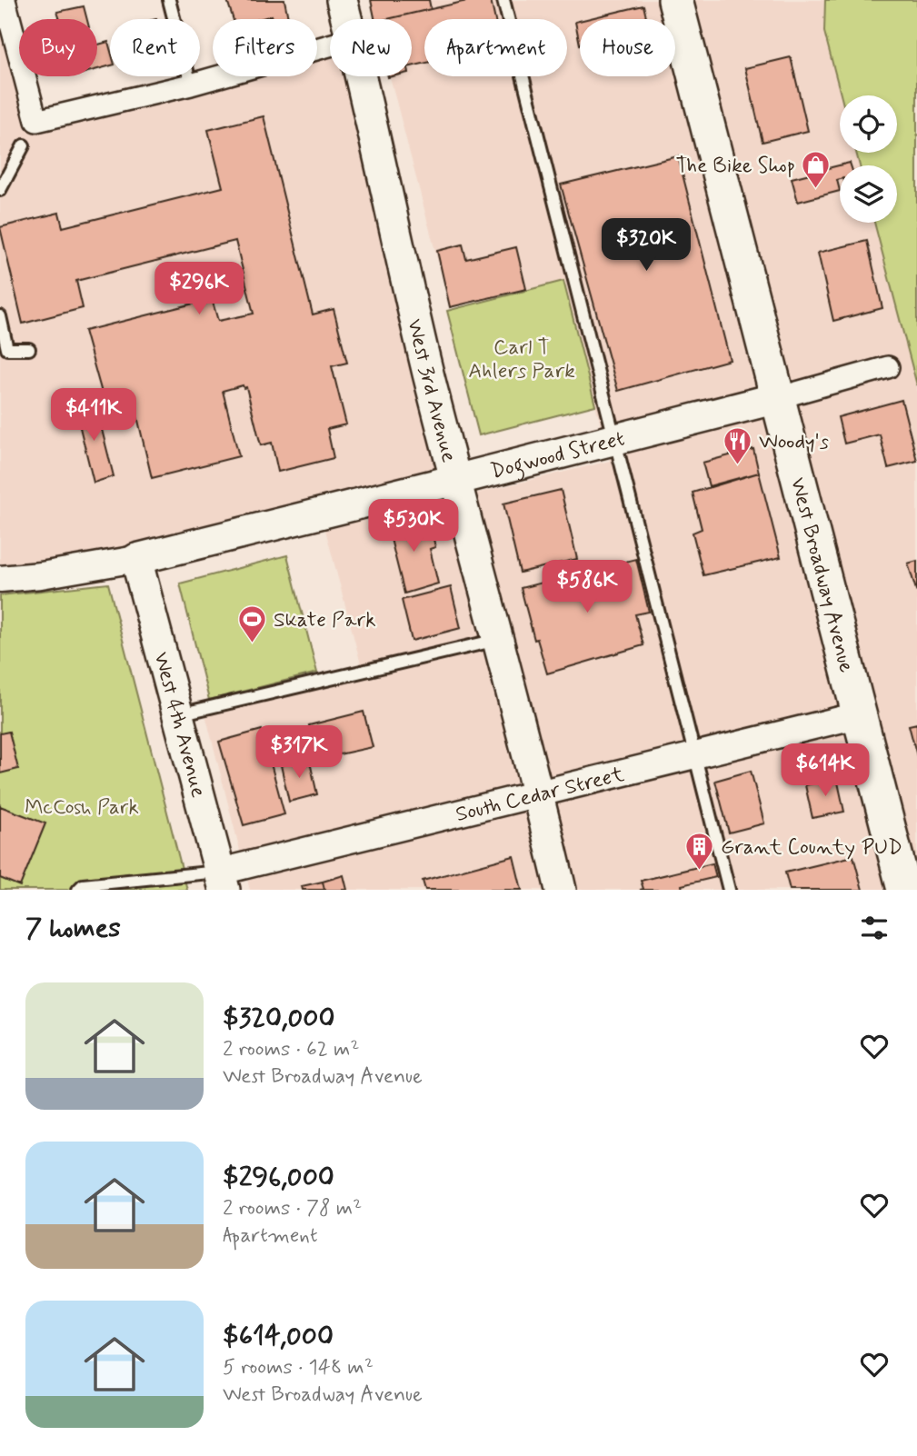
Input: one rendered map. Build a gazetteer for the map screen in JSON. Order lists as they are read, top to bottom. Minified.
{"streets":{"main road":["West 3rd Avenue","Dogwood Street","West Broadway Avenue","West 4th Avenue"],"street":["South Cedar Street"]},"crossings":[["West 3rd Avenue","Dogwood Street"],["West 3rd Avenue","South Cedar Street"],["Dogwood Street","West Broadway Avenue"],["Dogwood Street","West 4th Avenue"],["West Broadway Avenue","South Cedar Street"],["West 4th Avenue","South Cedar Street"]],"parks":["Carl T Ahlers Park","McCosh Park"],"places":{"shop":["The Bike Shop"],"restaurant":["Woody's"],"sports":["Skate Park"],"building":["Grant County PUD"]},"page":{"chip":["Buy","Rent","Filters","New","Apartment","House"],"price":["$320K","$296K","$411K","$530K","$586K","$317K","$614K"],"heading":"7 homes","list":[{"name":"$320,000","note":"2 rooms · 62 m² · West Broadway Avenue"},{"name":"$296,000","note":"2 rooms · 78 m² · Apartment"},{"name":"$614,000","note":"5 rooms · 148 m² · West Broadway Avenue"}]}}
